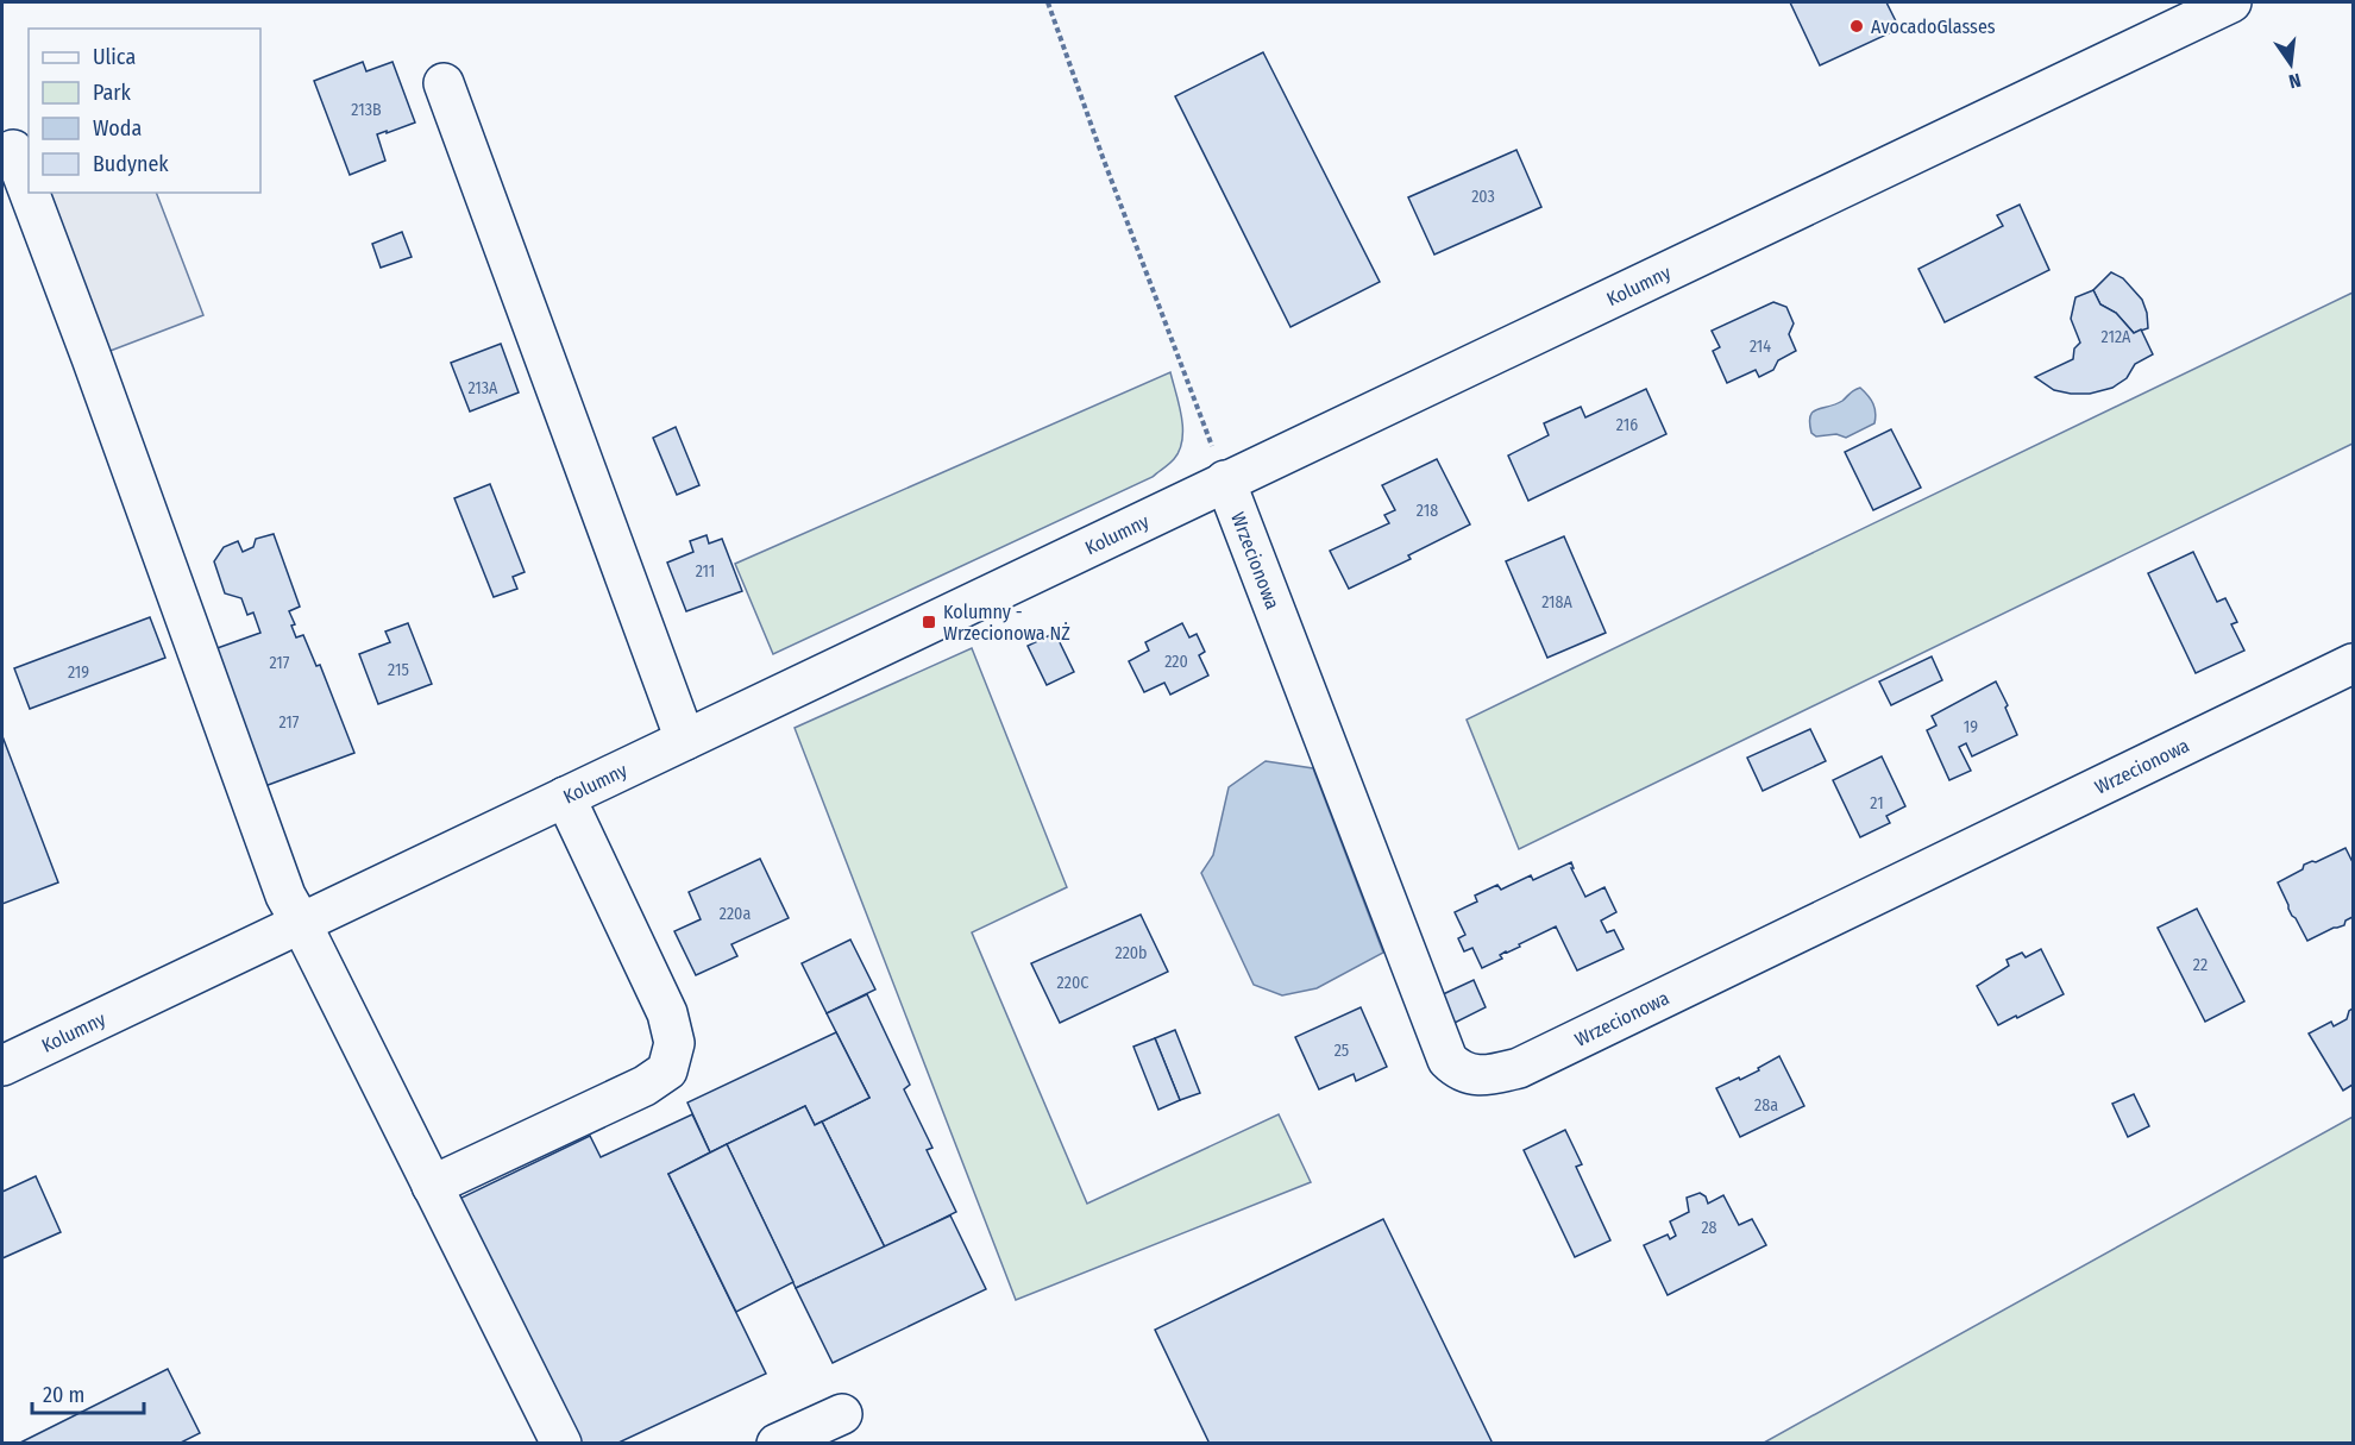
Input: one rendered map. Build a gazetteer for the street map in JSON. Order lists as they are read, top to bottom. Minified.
{"streets":{"street":["Kolumny","Wrzecionowa"]},"crossings":[["Kolumny","Wrzecionowa"]],"places":{"other":["AvocadoGlasses"],"transit":["Kolumny - Wrzecionowa NŻ"]},"house_numbers":["213B","203","212A","214","213A","216","218","211","218A","220","217","215","219","217","19","21","220a","220b","22","220C","25","28a","28"],"legend":["Ulica","Park","Woda","Budynek"],"scale_bar":"20 m","north":"bottom"}
